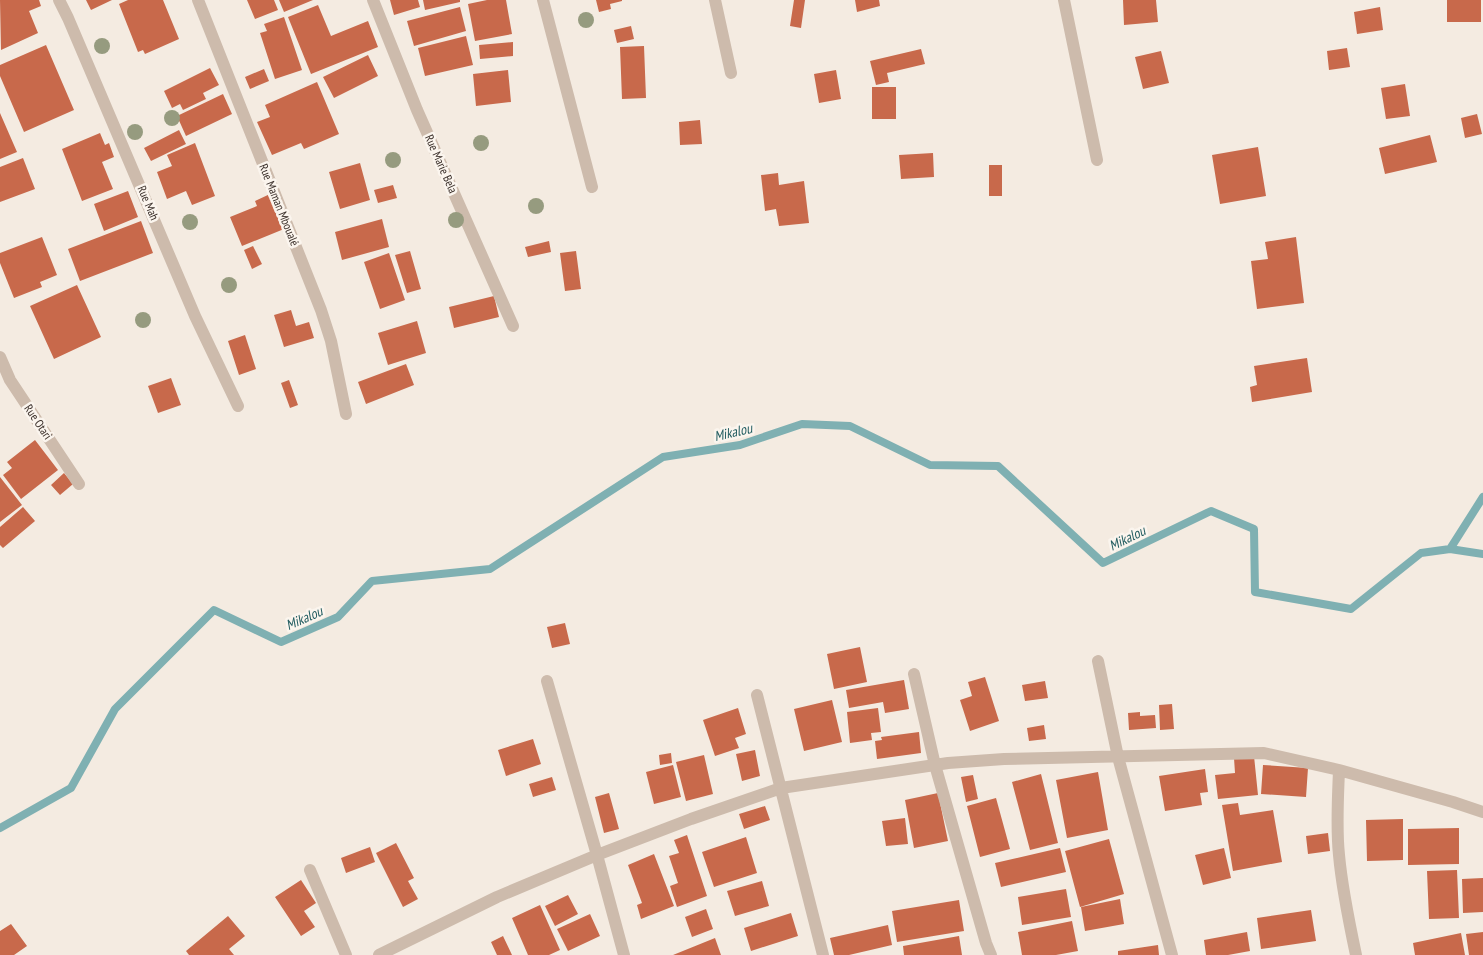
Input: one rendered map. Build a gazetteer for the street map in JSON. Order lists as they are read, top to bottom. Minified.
{"streets":{"street":["Rue Marie Bela","Rue Mah","Rue Maman Mboualé","Rue Otari"]},"water":["Mikalou"]}
